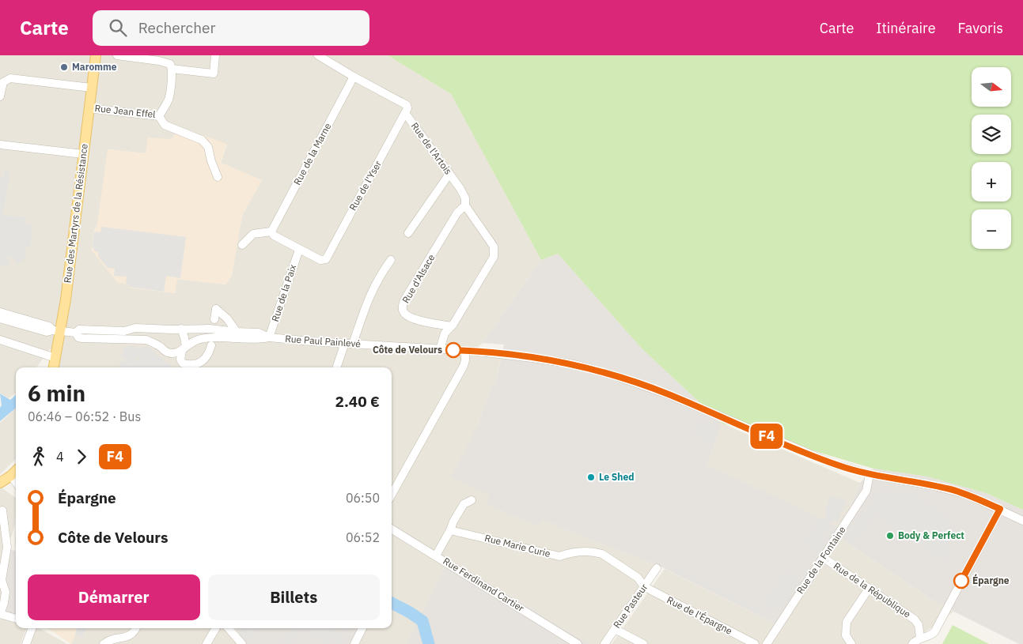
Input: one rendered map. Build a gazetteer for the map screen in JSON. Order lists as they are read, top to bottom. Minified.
{"streets":{"main road":["Rue des Martyrs de la Résistance"],"street":["Rue Jean Effel","Rue de l'Artois","Rue de la Marne","Rue de l'Yser","Rue d'Alsace","Rue de la Paix","Rue Paul Painlevé","Rue Marie Curie","Rue de la Fontaine","Rue Ferdinand Cartier","Rue de la République","Rue Pasteur","Rue de l'Épargne"]},"crossings":[["Rue Jean Effel","Rue des Martyrs de la Résistance"],["Rue de l'Artois","Rue de la Marne"],["Rue de l'Artois","Rue de l'Yser"],["Rue de l'Artois","Rue d'Alsace"],["Rue de l'Yser","Rue de la Paix"],["Rue de la Paix","Rue Paul Painlevé"],["Rue Paul Painlevé","Rue de la Fontaine"],["Rue Marie Curie","Rue Pasteur"],["Rue Marie Curie","Rue de l'Épargne"],["Rue de la Fontaine","Rue de la République"],["Rue Pasteur","Rue de l'Épargne"]],"places":["Maromme","Côte de Velours","Le Shed","Body & Perfect","Épargne"],"lines":["bus line F4"],"north":"right","page":{"header":"Carte","search":"Rechercher","nav":["Carte","Itinéraire","Favoris"],"on_map":"F4","map_buttons":["+","−"],"heading":["6 min","06:46 – 06:52 · Bus","2.40 €"],"legs":["4","F4"],"list":[{"name":"Épargne","value":"06:50"},{"name":"Côte de Velours","value":"06:52"}],"buttons":["Démarrer","Billets"]}}
